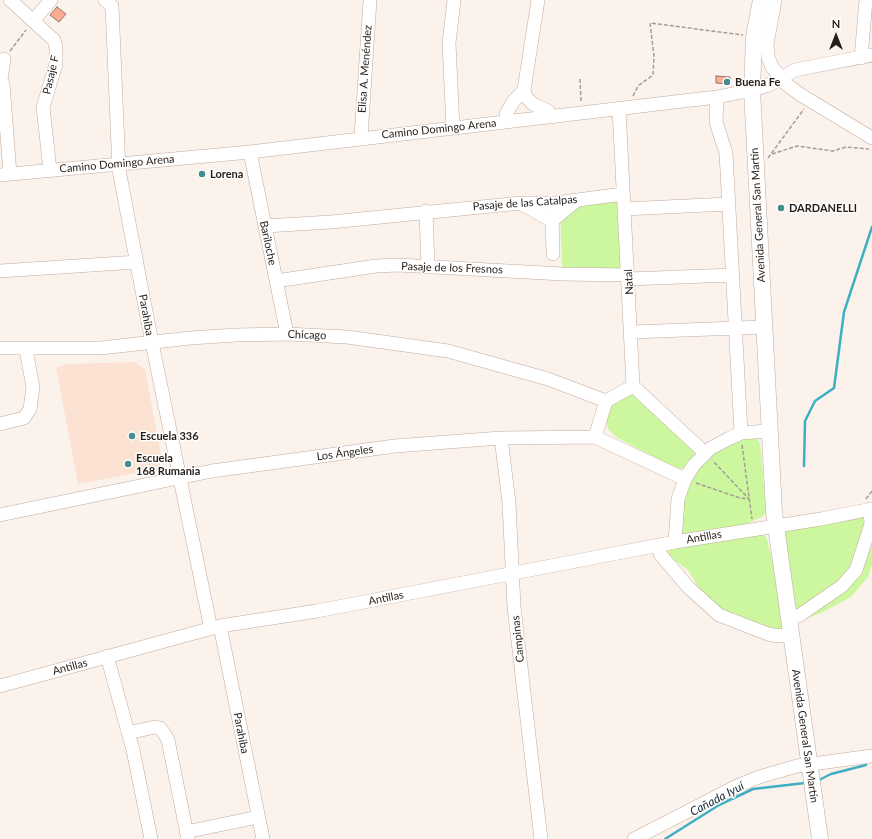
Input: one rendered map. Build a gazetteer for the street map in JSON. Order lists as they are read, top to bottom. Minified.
{"streets":{"main road":["Avenida General San Martín"],"street":["Elisa A. Menéndez","Pasaje F","Camino Domingo Arena","Pasaje de las Catalpas","Bariloche","Pasaje de los Fresnos","Natal","Parahiba","Chicago","Los Ángeles","Antillas","Campinas"]},"crossings":[["Elisa A. Menéndez","Camino Domingo Arena"],["Pasaje F","Camino Domingo Arena"],["Camino Domingo Arena","Avenida General San Martín"],["Camino Domingo Arena","Bariloche"],["Camino Domingo Arena","Natal"],["Camino Domingo Arena","Parahiba"],["Pasaje de las Catalpas","Bariloche"],["Pasaje de las Catalpas","Natal"],["Avenida General San Martín","Antillas"],["Bariloche","Pasaje de los Fresnos"],["Bariloche","Chicago"],["Pasaje de los Fresnos","Natal"],["Parahiba","Chicago"],["Parahiba","Los Ángeles"],["Parahiba","Antillas"],["Los Ángeles","Campinas"],["Antillas","Campinas"]],"water":["Cañada Iyuí"],"places":["Buena Fe","Lorena","DARDANELLI","Escuela 336","Escuela 168 Rumania"],"north":"top"}
